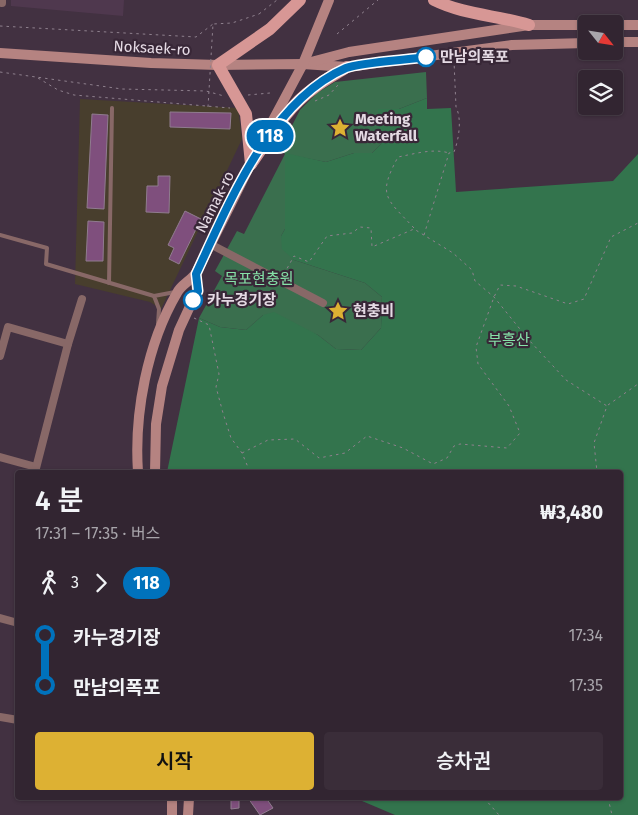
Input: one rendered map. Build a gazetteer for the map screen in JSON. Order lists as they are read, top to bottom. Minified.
{"streets":{"main road":["Noksaek-ro","Namak-ro"]},"crossings":[["Noksaek-ro","Namak-ro"]],"parks":["목포현충원","부흥산"],"places":{"other":["만남의폭포","카누경기장"],"place":["Meeting Waterfall","현충비"]},"lines":["bus line 118"],"north":"bottom right","page":{"on_map":"118","heading":["4 분","17:31 – 17:35 · 버스","₩3,480"],"legs":["3","118"],"list":[{"name":"카누경기장","value":"17:34"},{"name":"만남의폭포","value":"17:35"}],"buttons":["시작","승차권"]}}
